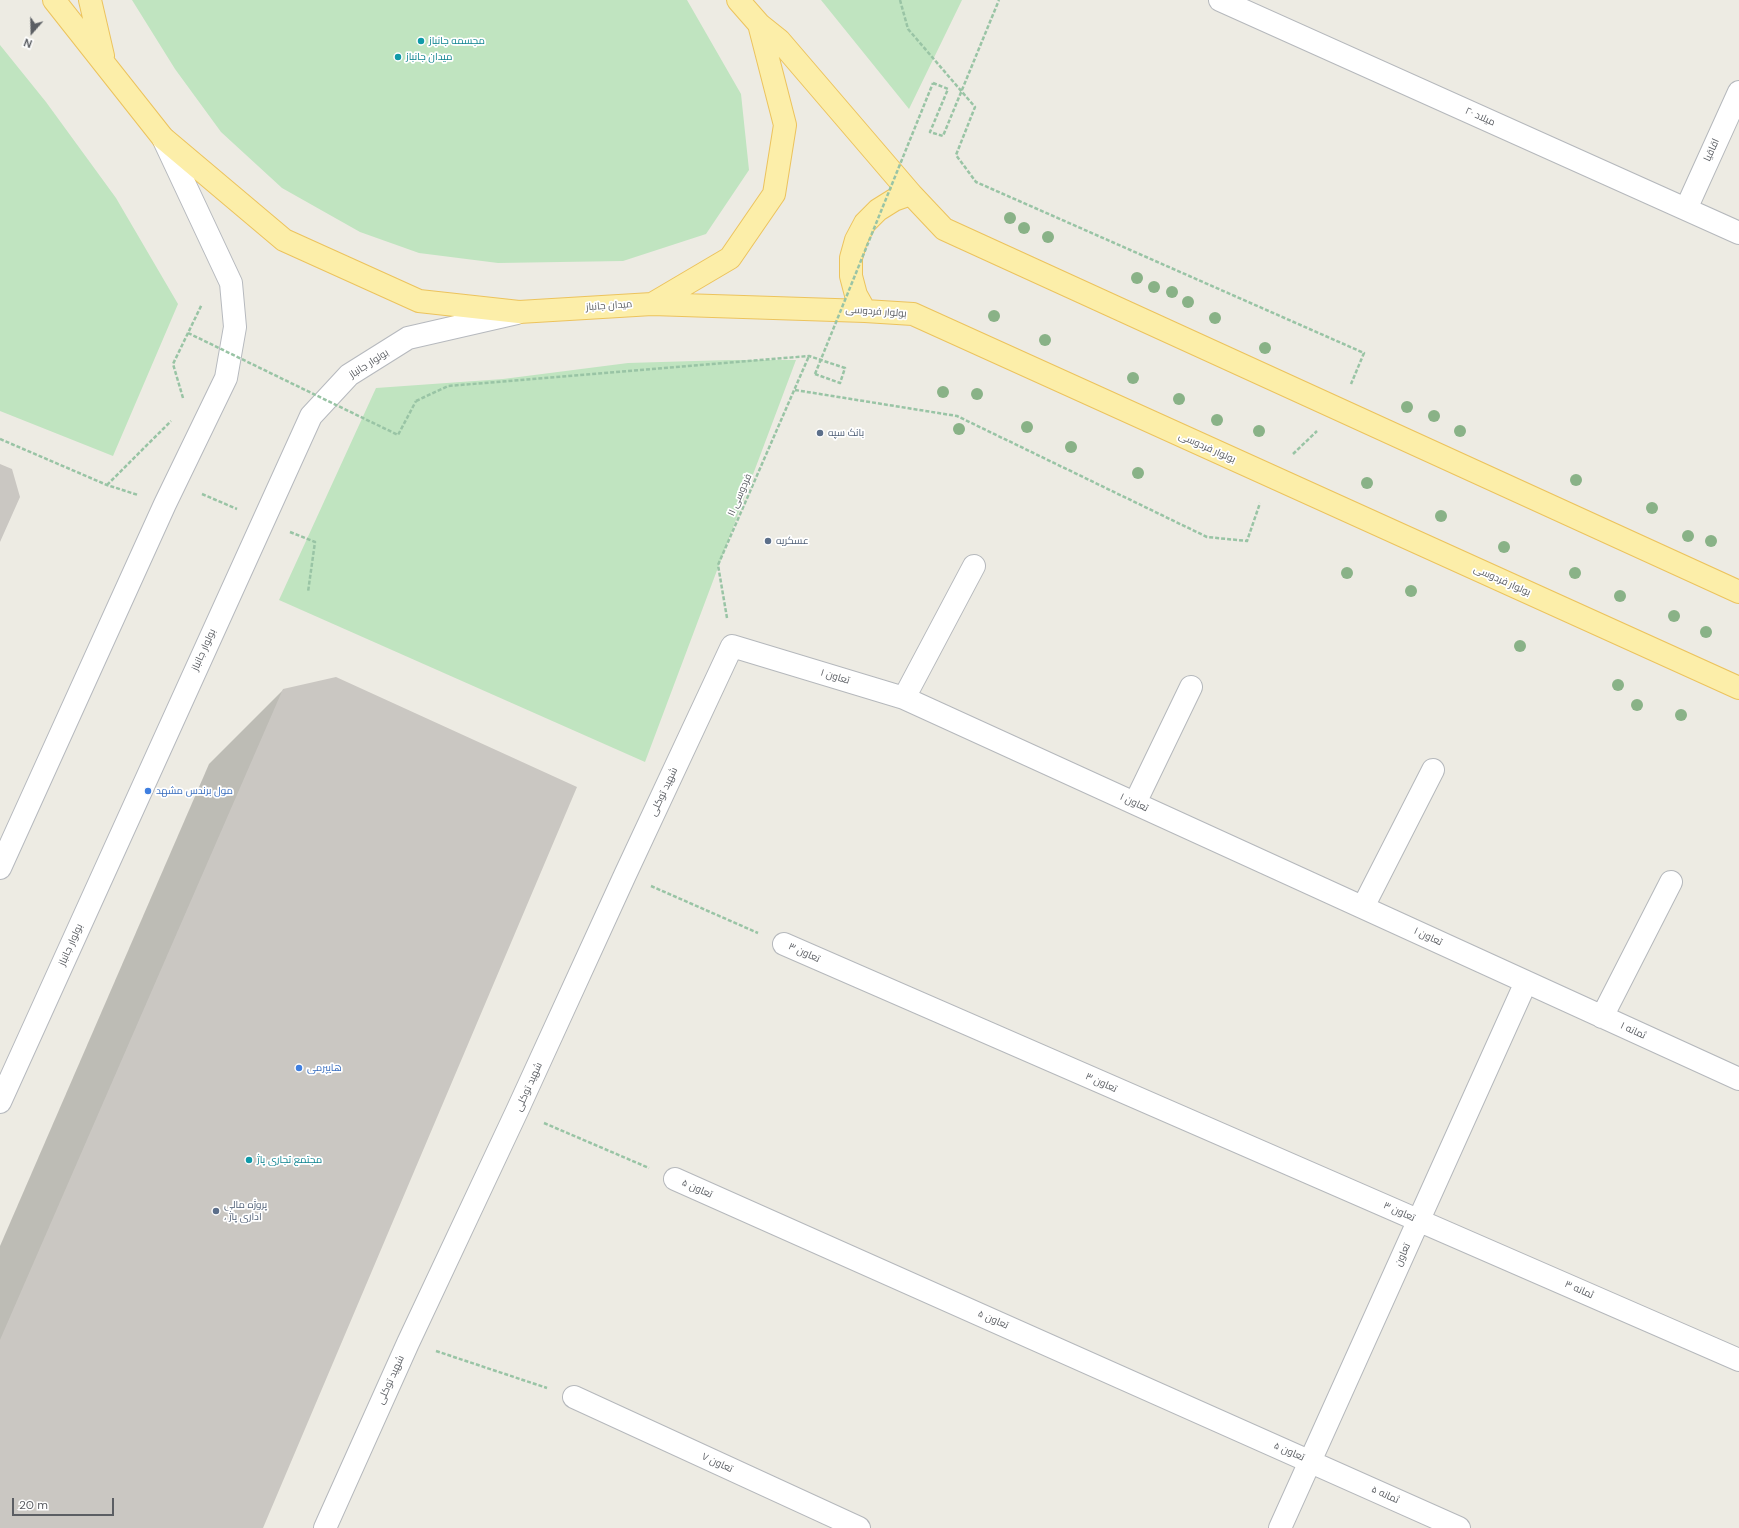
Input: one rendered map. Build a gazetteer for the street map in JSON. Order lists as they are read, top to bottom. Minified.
{"streets":{"main road":["میدان جانباز","بولوار فردوسی"],"street":["میلاد ۲۰","اقاقیا","بولوار جانباز","تعاون ۱","شهید توکلی","تعاون ۳","ثمانه ۱","تعاون ۵","تعاون","ثمانه ۳","تعاون ۷","ثمانه ۵"],"path":["فردوسی ۱۱"]},"crossings":[["میلاد ۲۰","اقاقیا"],["میدان جانباز","بولوار فردوسی"],["میدان جانباز","بولوار جانباز"],["فردوسی ۱۱","تعاون ۱"],["فردوسی ۱۱","شهید توکلی"],["تعاون ۱","شهید توکلی"],["تعاون ۱","ثمانه ۱"],["تعاون ۱","تعاون"],["تعاون ۳","تعاون"],["تعاون ۳","ثمانه ۳"],["ثمانه ۱","تعاون"],["تعاون ۵","تعاون"],["تعاون ۵","ثمانه ۵"],["تعاون","ثمانه ۳"],["تعاون","ثمانه ۵"]],"places":["مجسمه جانباز","میدان جانباز","بانک سپه","عسکریه","مول برندس مشهد","هایپرمی","مجتمع تجاری پاژ","پروژه مالی ، اداری پاژ"],"scale_bar":"20 m","north":"bottom"}
